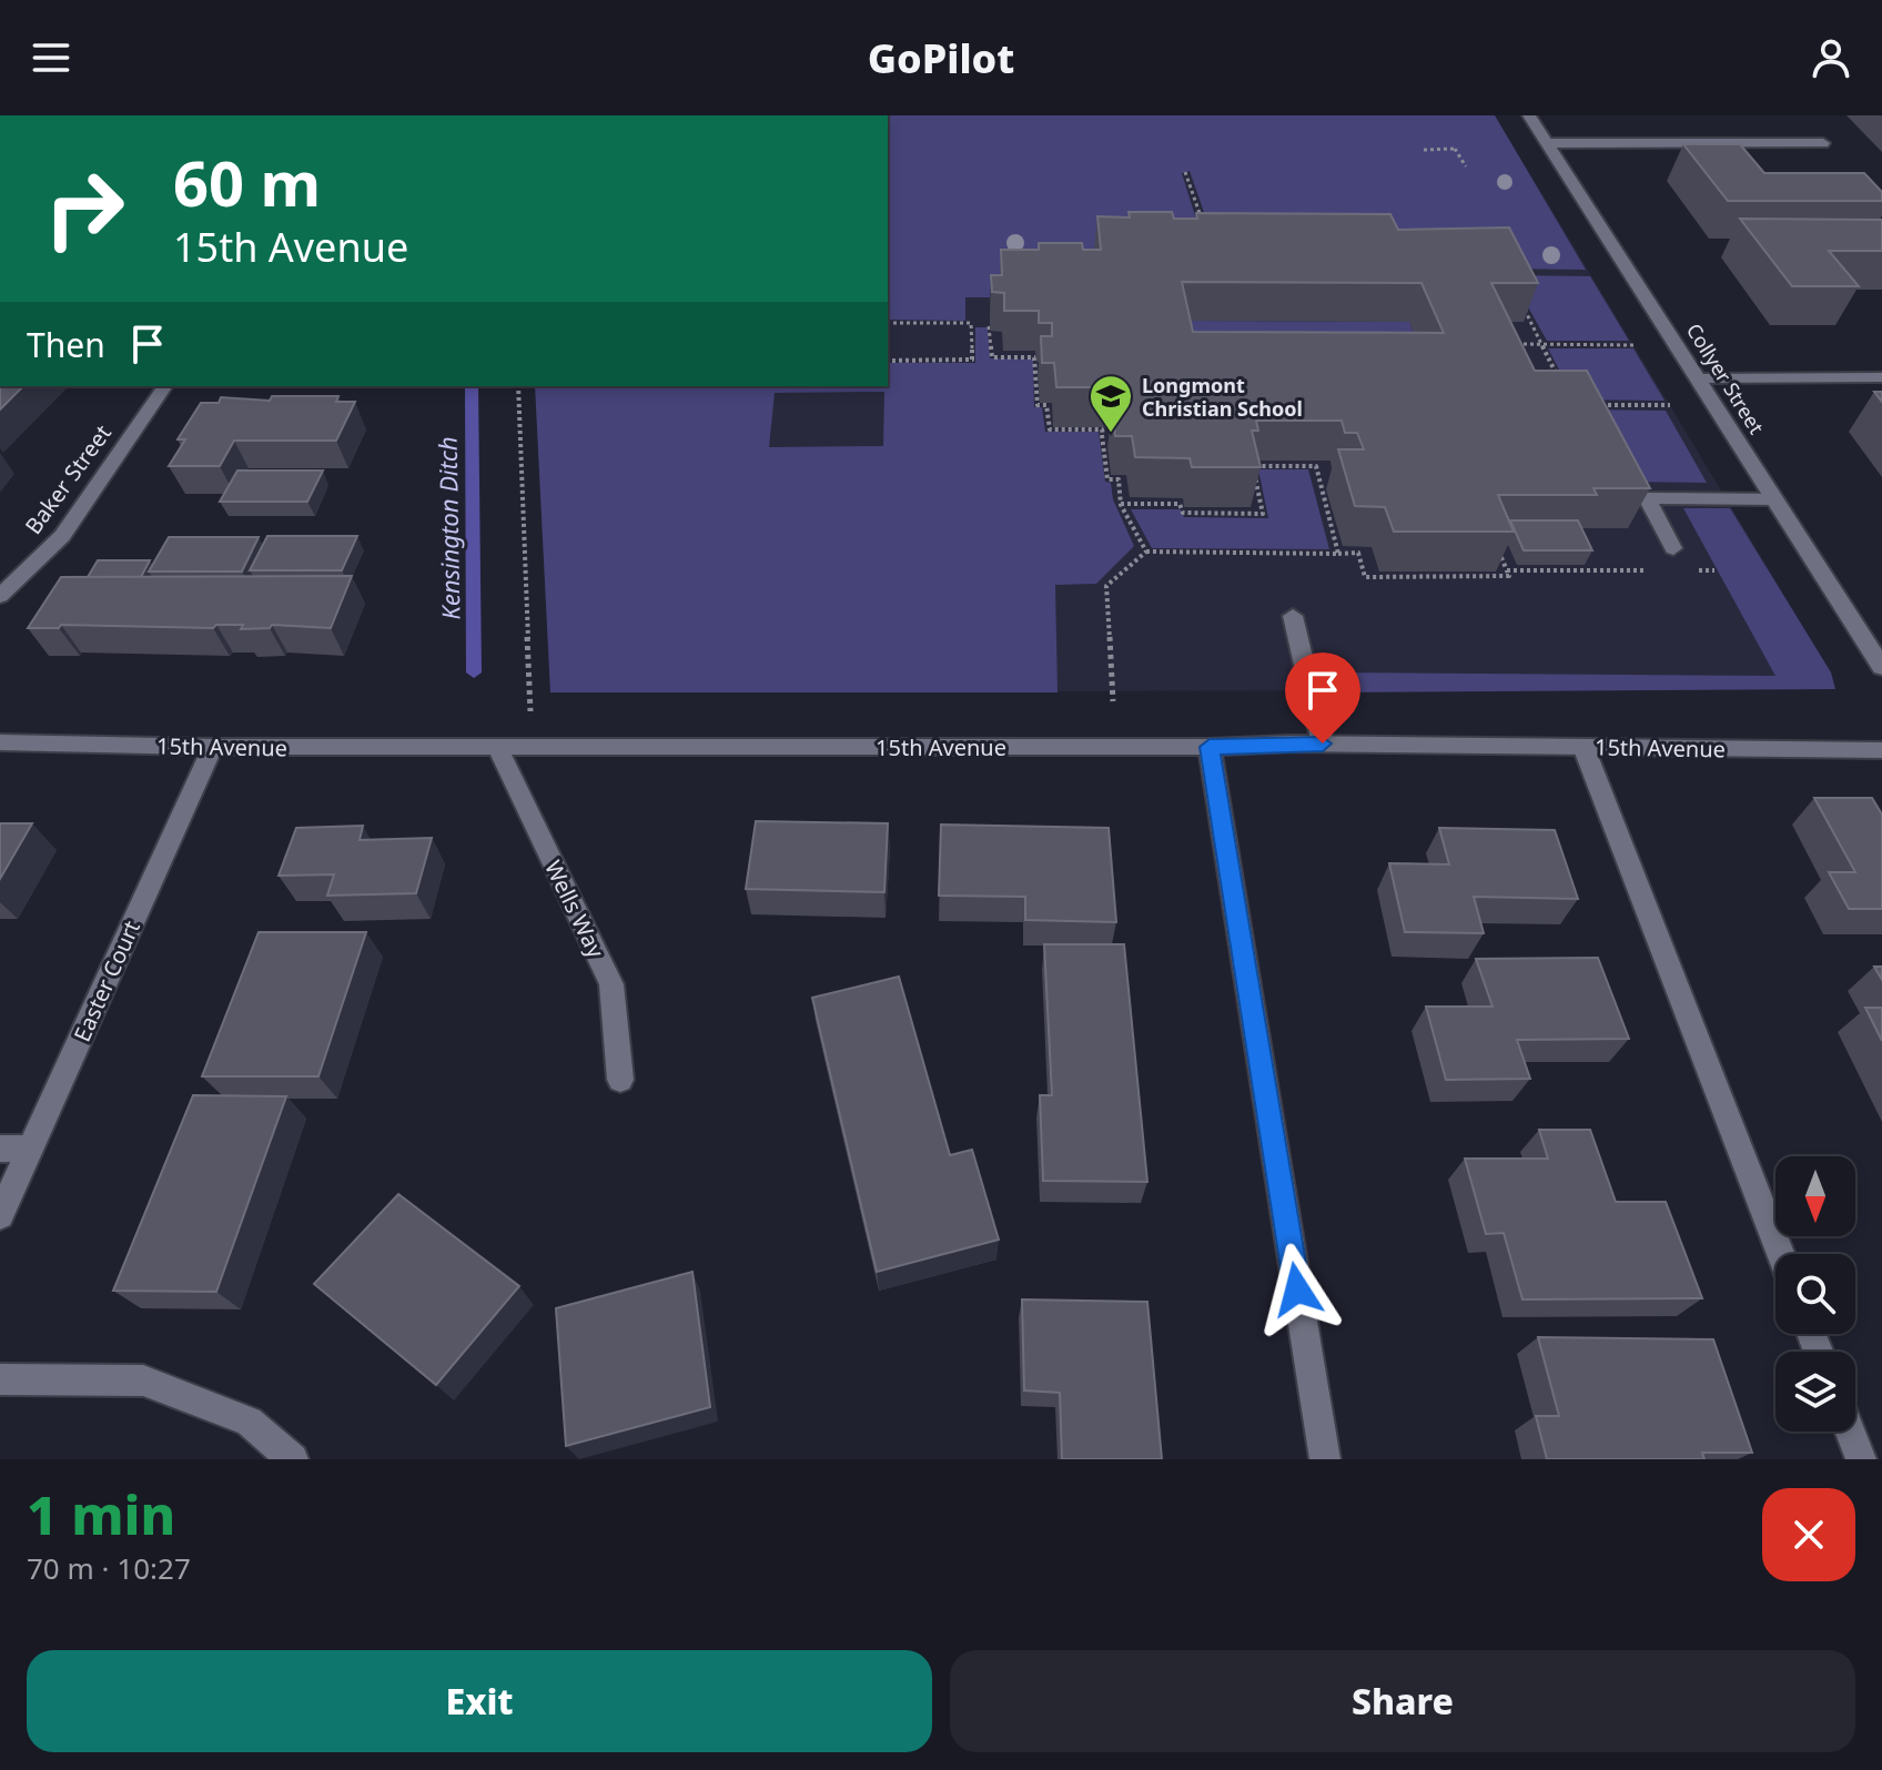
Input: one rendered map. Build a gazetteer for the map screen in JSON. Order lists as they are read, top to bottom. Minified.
{"streets":{"street":["Collyer Street","Baker Street","15th Avenue","Wells Way","Easter Court"]},"crossings":[["15th Avenue","Wells Way"],["15th Avenue","Easter Court"]],"water":["Kensington Ditch"],"places":{"school or university":["Longmont Christian School"]},"north":"bottom","page":{"header":"GoPilot","turn":["60 m","15th Avenue"],"then":"Then","heading":["1 min","70 m · 10:27"],"buttons":["Exit","Share"]}}
